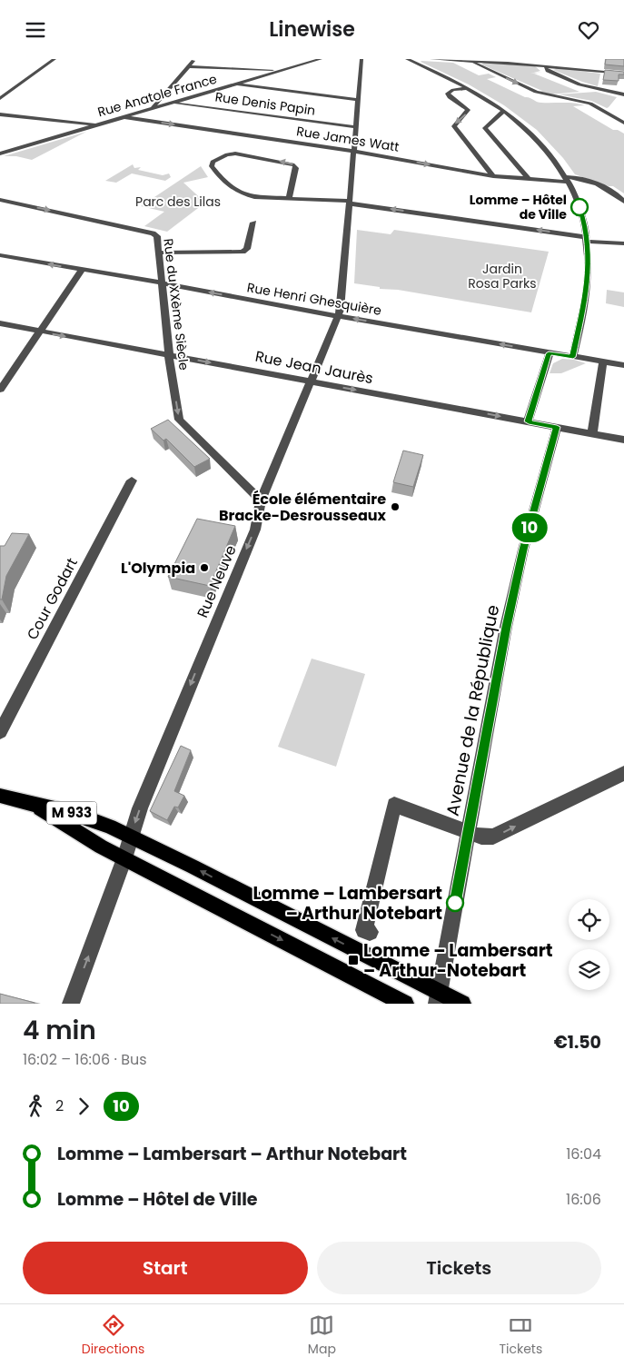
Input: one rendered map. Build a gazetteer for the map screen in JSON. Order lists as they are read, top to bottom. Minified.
{"streets":{"main road":["M 933"],"street":["Rue Anatole France","Rue Denis Papin","Rue James Watt","Rue Henri Ghesquière","Rue du XXème Siècle","Rue Jean Jaurès","Rue Neuve","Cour Godart","Avenue de la République"]},"crossings":[["Rue Anatole France","Rue Denis Papin"],["Rue Anatole France","Rue James Watt"],["Rue Denis Papin","Rue Neuve"],["Rue James Watt","Rue Neuve"],["Rue Henri Ghesquière","Rue du XXème Siècle"],["Rue Henri Ghesquière","Rue Neuve"],["Rue du XXème Siècle","Rue Jean Jaurès"],["Rue du XXème Siècle","Rue Neuve"],["Rue Jean Jaurès","Rue Neuve"],["Rue Jean Jaurès","Avenue de la République"],["Rue Neuve","M 933"],["Avenue de la République","M 933"]],"one_way":["Rue Henri Ghesquière","Rue du XXème Siècle","Rue Jean Jaurès"],"parks":["Parc des Lilas","Jardin Rosa Parks"],"places":{"other":["Lomme – Hôtel de Ville","École élémentaire Bracke-Desrousseaux","L'Olympia","Lomme – Lambersart – Arthur Notebart"],"transit":["Lomme – Lambersart – Arthur-Notebart"]},"lines":["bus line 10"],"page":{"header":"Linewise","on_map":"10","heading":["4 min","16:02 – 16:06 · Bus","€1.50"],"legs":["2","10"],"list":[{"name":"Lomme – Lambersart – Arthur Notebart","value":"16:04"},{"name":"Lomme – Hôtel de Ville","value":"16:06"}],"buttons":["Start","Tickets"],"tabs":["Directions","Map","Tickets"]}}
